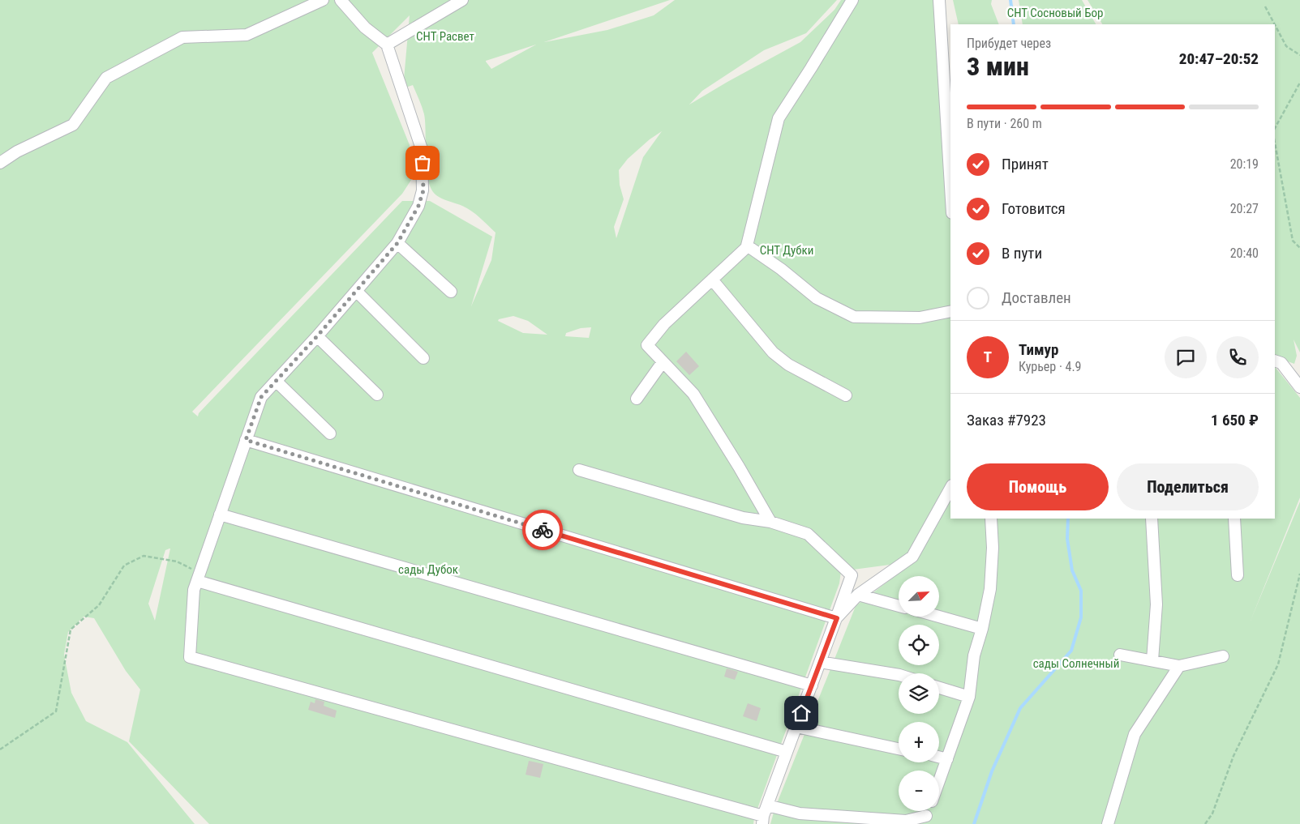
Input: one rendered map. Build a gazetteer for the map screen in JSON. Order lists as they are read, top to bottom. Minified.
{"parks":["СНТ Сосновый Бор","СНТ Расвет","СНТ Дубки","сады Дубок","сады Солнечный"],"north":"top right","page":{"heading":["3 мин","Прибудет через","20:47–20:52"],"panel":["Тимур","Курьер · 4.9","Заказ #7923","1 650 ₽"],"bar":"В пути · 260 m","list":[["Принят","20:19"],["Готовится","20:27"],["В пути","20:40"],"Доставлен"],"round":"Т","buttons":["Помощь","Поделиться"],"map_buttons":["+","−"]}}
